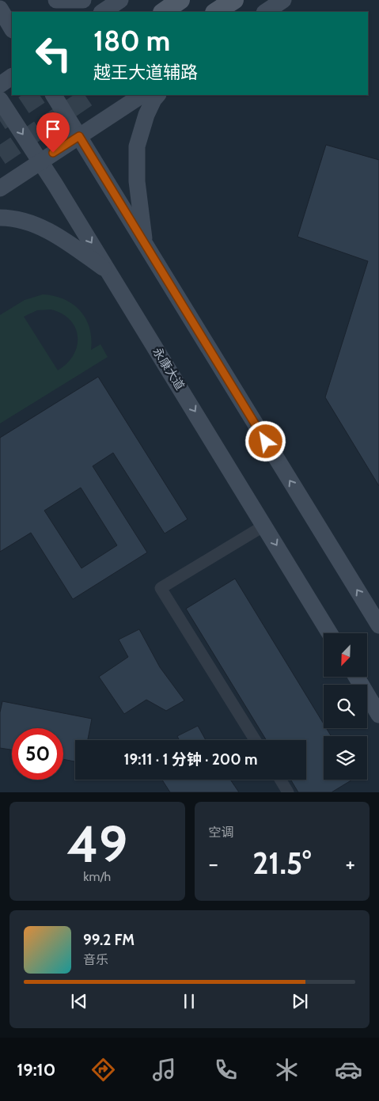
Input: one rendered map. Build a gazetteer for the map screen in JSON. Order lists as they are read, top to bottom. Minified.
{"streets":{"main road":["永康大道"]},"north":"bottom left","page":{"turn":["180 m","越王大道辅路"],"limit":"50","trip":"19:11 · 1 分钟 · 200 m","tile":[["49","km/h"],"空调"],"heat":["−","21.5°","+"],"song":["99.2 FM","音乐"],"tabs":"19:10"}}
